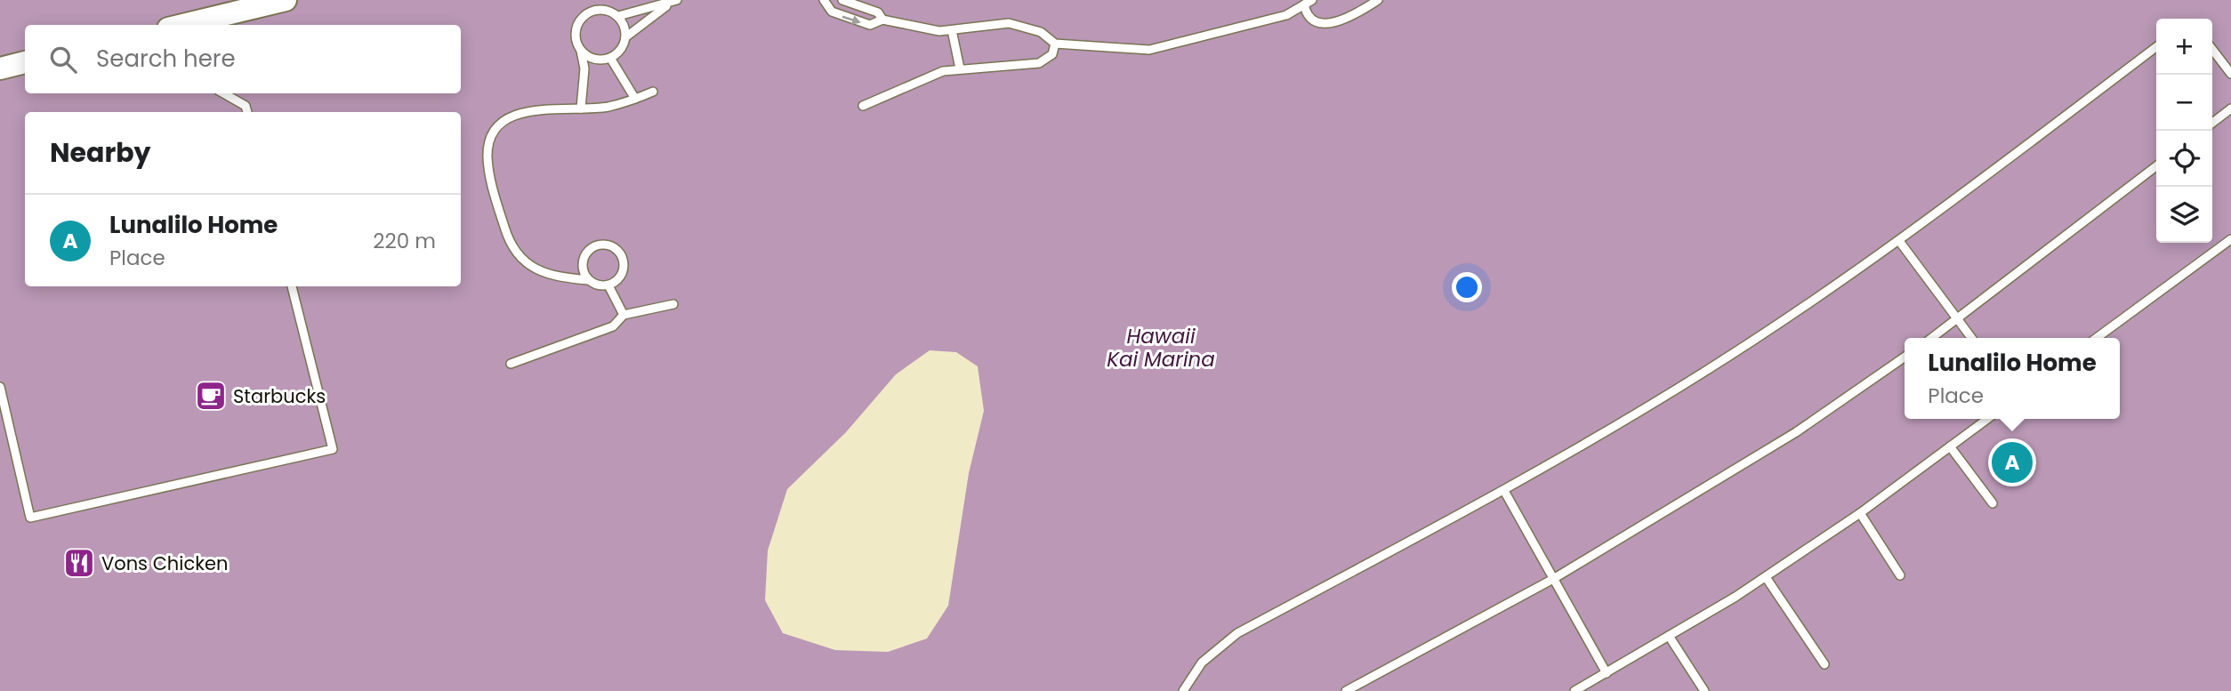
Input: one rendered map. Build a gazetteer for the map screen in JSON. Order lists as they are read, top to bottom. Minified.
{"water":["Hawaii Kai Marina"],"places":{"cafe":["Starbucks"],"restaurant":["Vons Chicken"]},"page":{"map_buttons":["+","−"],"search":"Search here","heading":"Nearby","list":[{"mark":"A","name":"Lunalilo Home","note":"Place","value":"220 m"}],"popup":["Lunalilo Home","Place"],"pins":"A"}}
